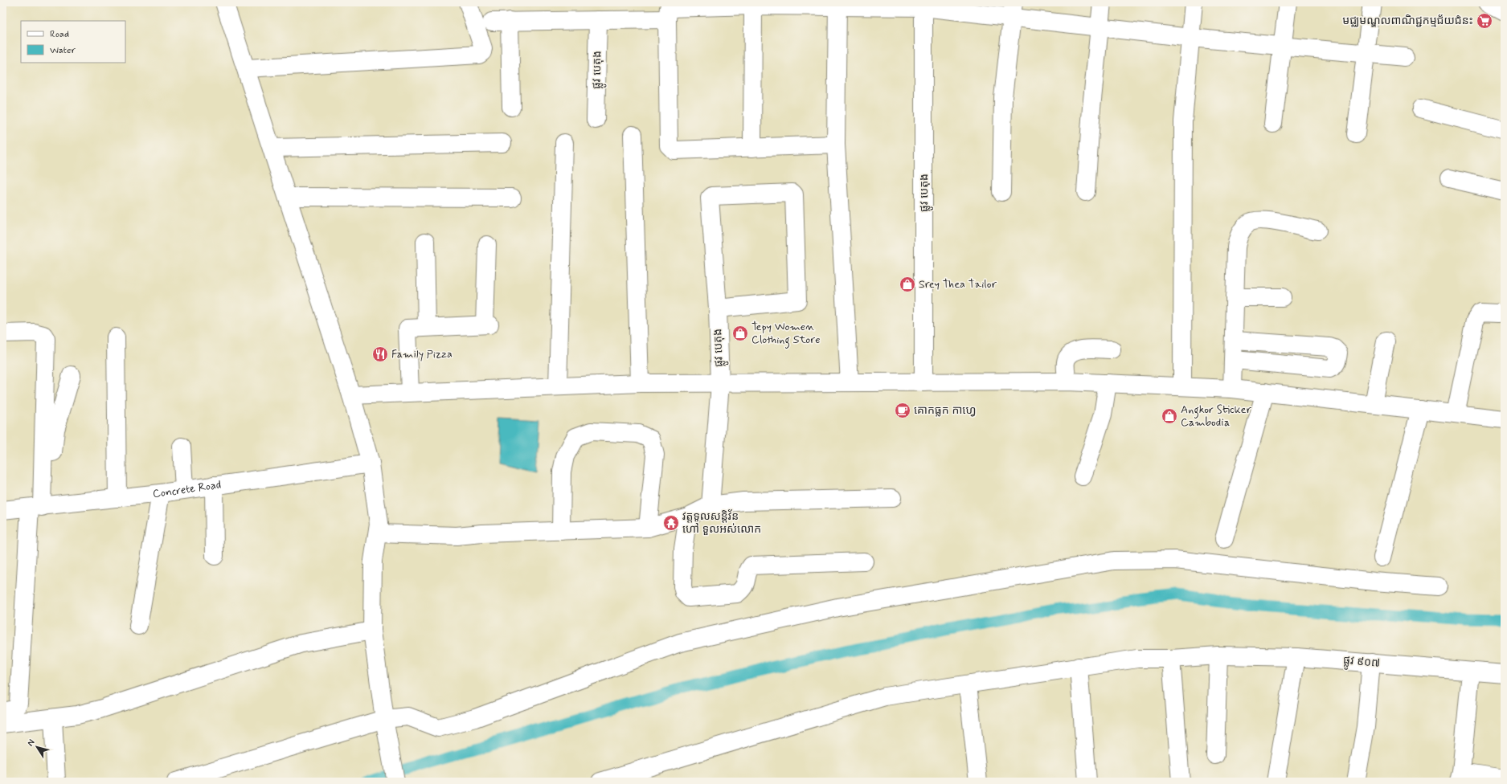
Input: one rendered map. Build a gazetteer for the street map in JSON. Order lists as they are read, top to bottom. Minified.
{"streets":{"street":["ផ្លូវ បេតុង","Concrete Road","ផ្លូវ ៩០៧"]},"places":{"supermarket":["មជ្ឈមណ្ឌលពាណិជ្ជកម្មជ័យជំនះ"],"shop":["Srey Thea Tailor","Tepy Women Clothing Store","Angkor Sticker Cambodia"],"restaurant":["Family Pizza"],"cafe":["គោកធ្លក កាហ្វេ"],"temple":["វត្តទូលសន្តិវ័ន ហៅ ទួលអស់លោក"]},"legend":["Road","Water"],"north":"top left"}
